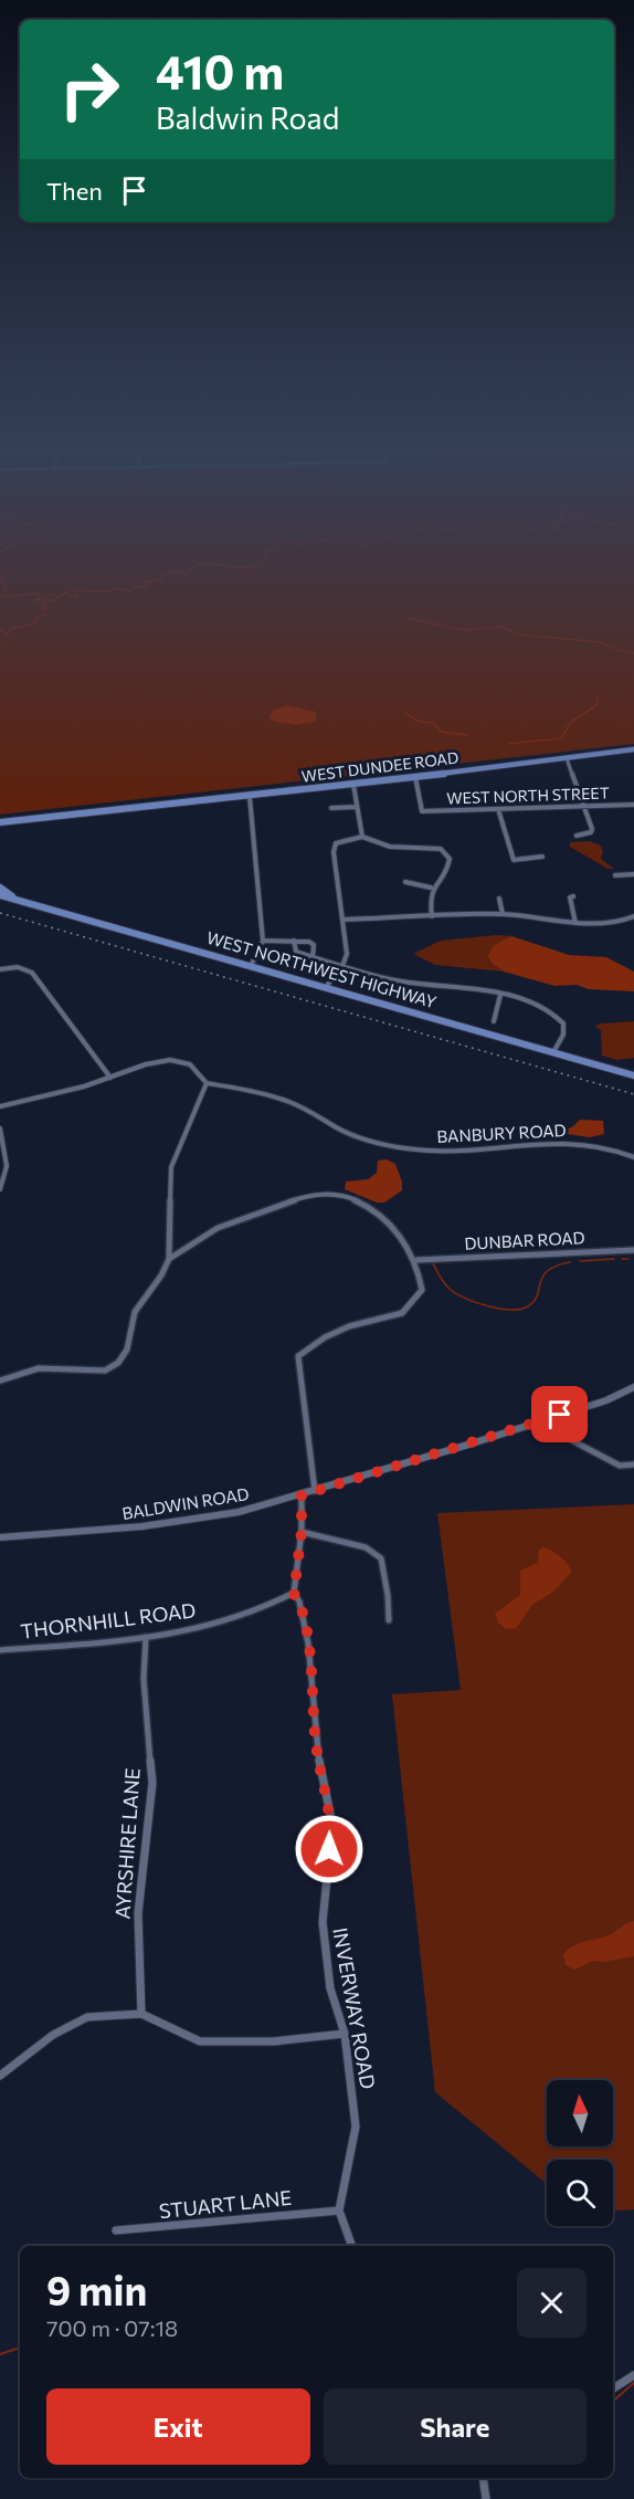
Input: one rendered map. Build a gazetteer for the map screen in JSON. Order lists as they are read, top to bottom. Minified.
{"streets":{"main road":["WEST DUNDEE ROAD","WEST NORTHWEST HIGHWAY"],"street":["WEST NORTH STREET","BANBURY ROAD","DUNBAR ROAD","BALDWIN ROAD","THORNHILL ROAD","AYRSHIRE LANE","INVERWAY ROAD","STUART LANE"]},"crossings":[["WEST DUNDEE ROAD","WEST NORTH STREET"],["BALDWIN ROAD","INVERWAY ROAD"],["THORNHILL ROAD","AYRSHIRE LANE"],["THORNHILL ROAD","INVERWAY ROAD"],["INVERWAY ROAD","STUART LANE"]],"north":"top","page":{"turn":["410 m","Baldwin Road"],"then":"Then","heading":["9 min","700 m · 07:18"],"buttons":["Exit","Share"]}}
